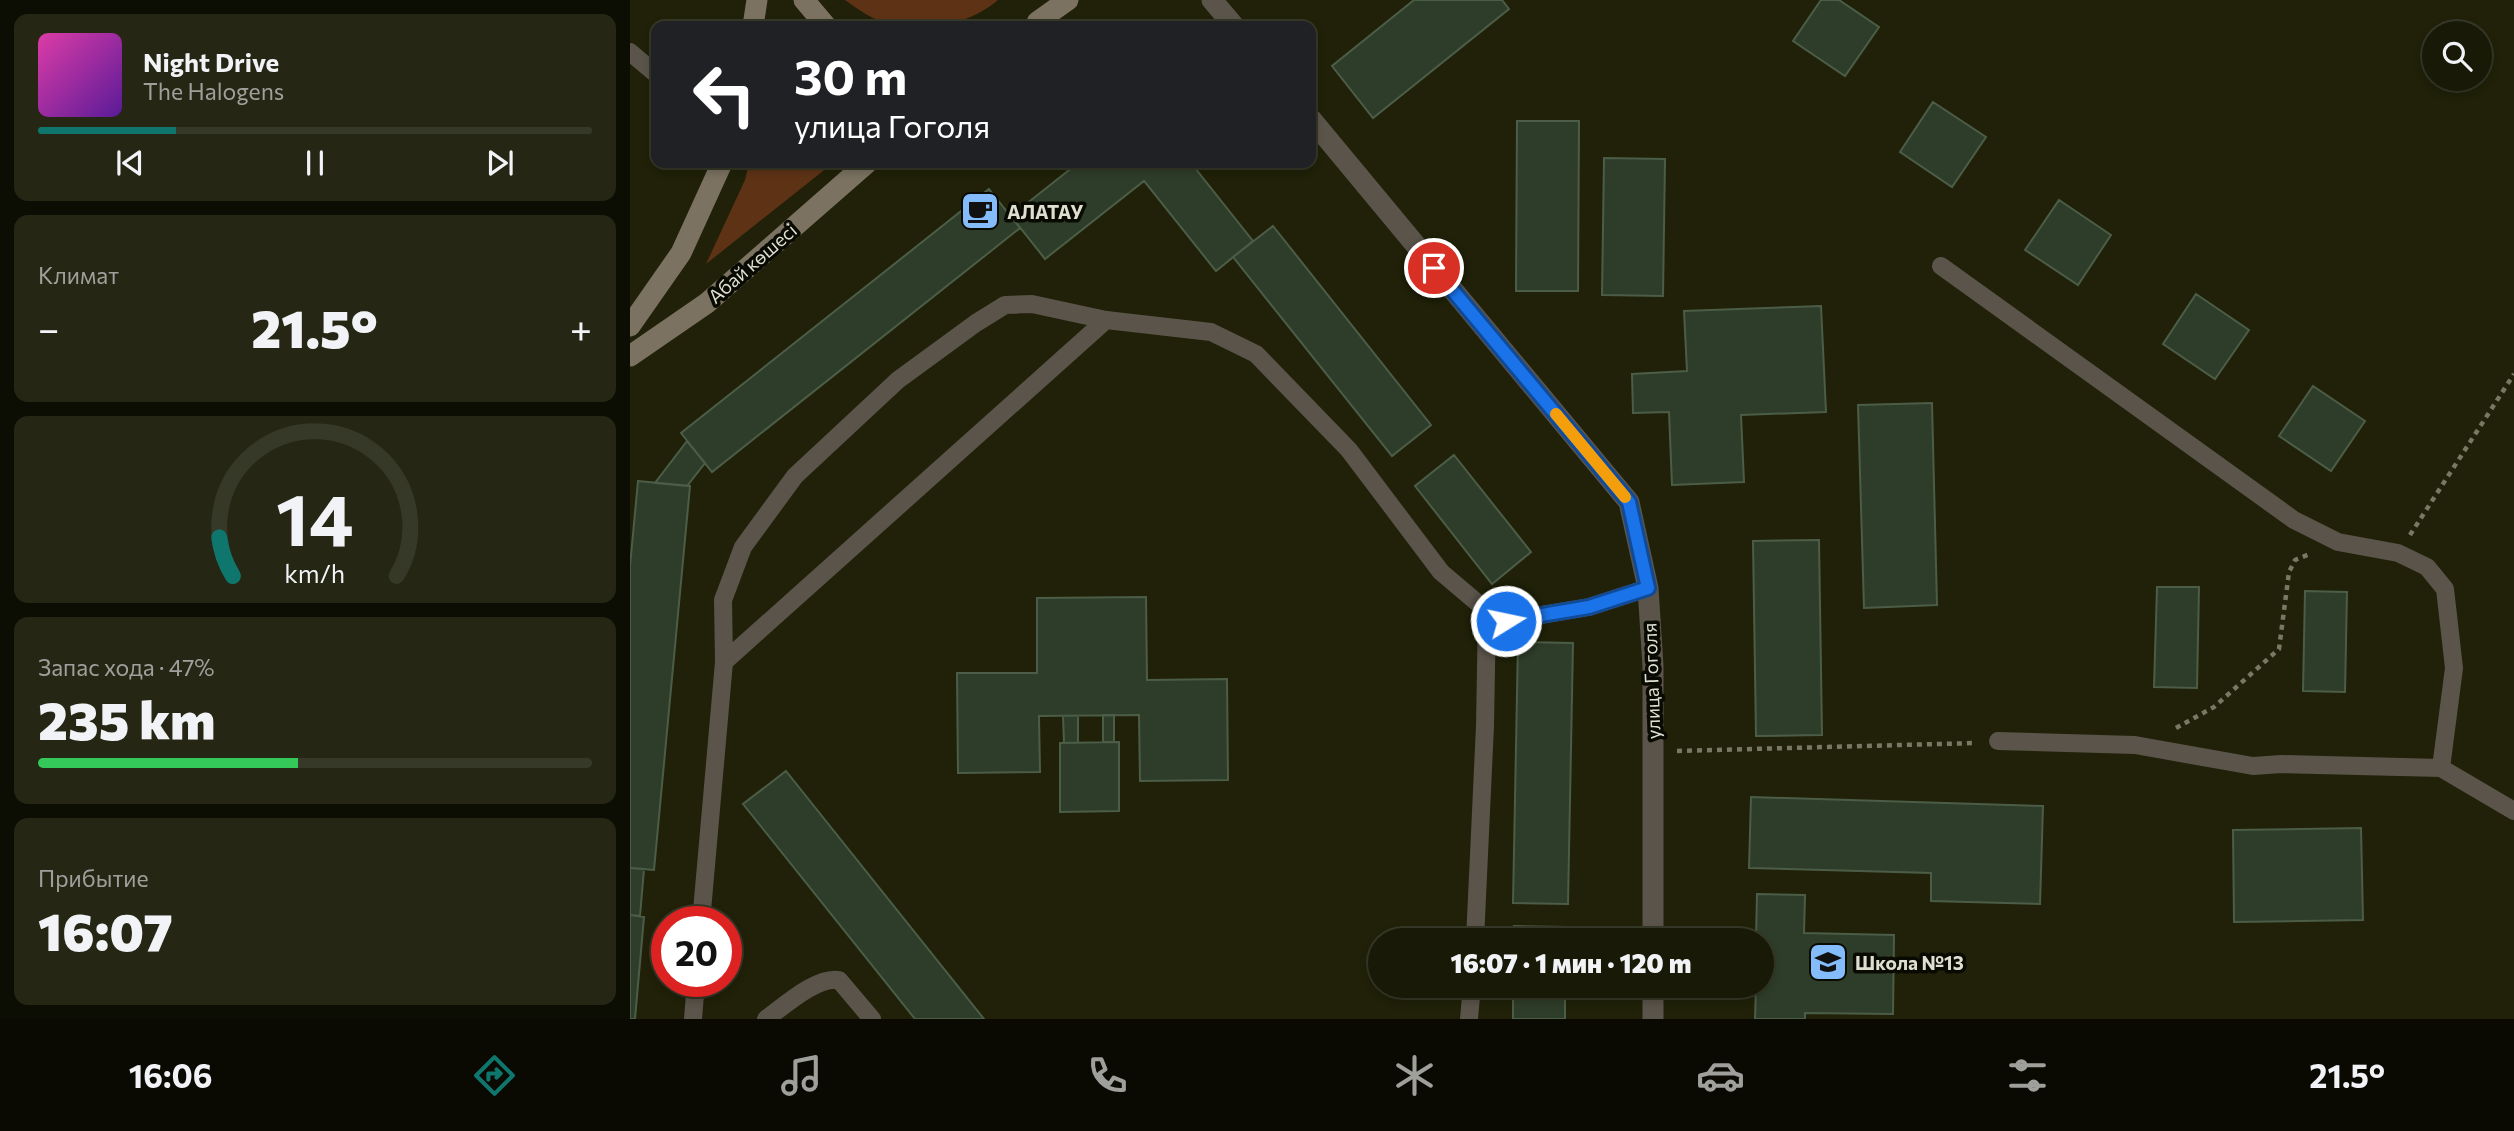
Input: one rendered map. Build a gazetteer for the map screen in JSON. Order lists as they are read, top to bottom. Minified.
{"streets":{"main road":["Абай көшесі"],"street":["улица Гоголя"]},"places":{"cafe":["АЛАТАУ"],"school or university":["Школа №13"]},"page":{"turn":["30 m","улица Гоголя"],"song":["Night Drive","The Halogens"],"tile":["Климат",["Запас хода · 47%","235 km"],["Прибытие","16:07"]],"heat":["−","21.5°","+"],"limit":"20","trip":"16:07 · 1 мин · 120 m","tabs":["16:06","21.5°"],"gauge":["14","km/h"]}}
